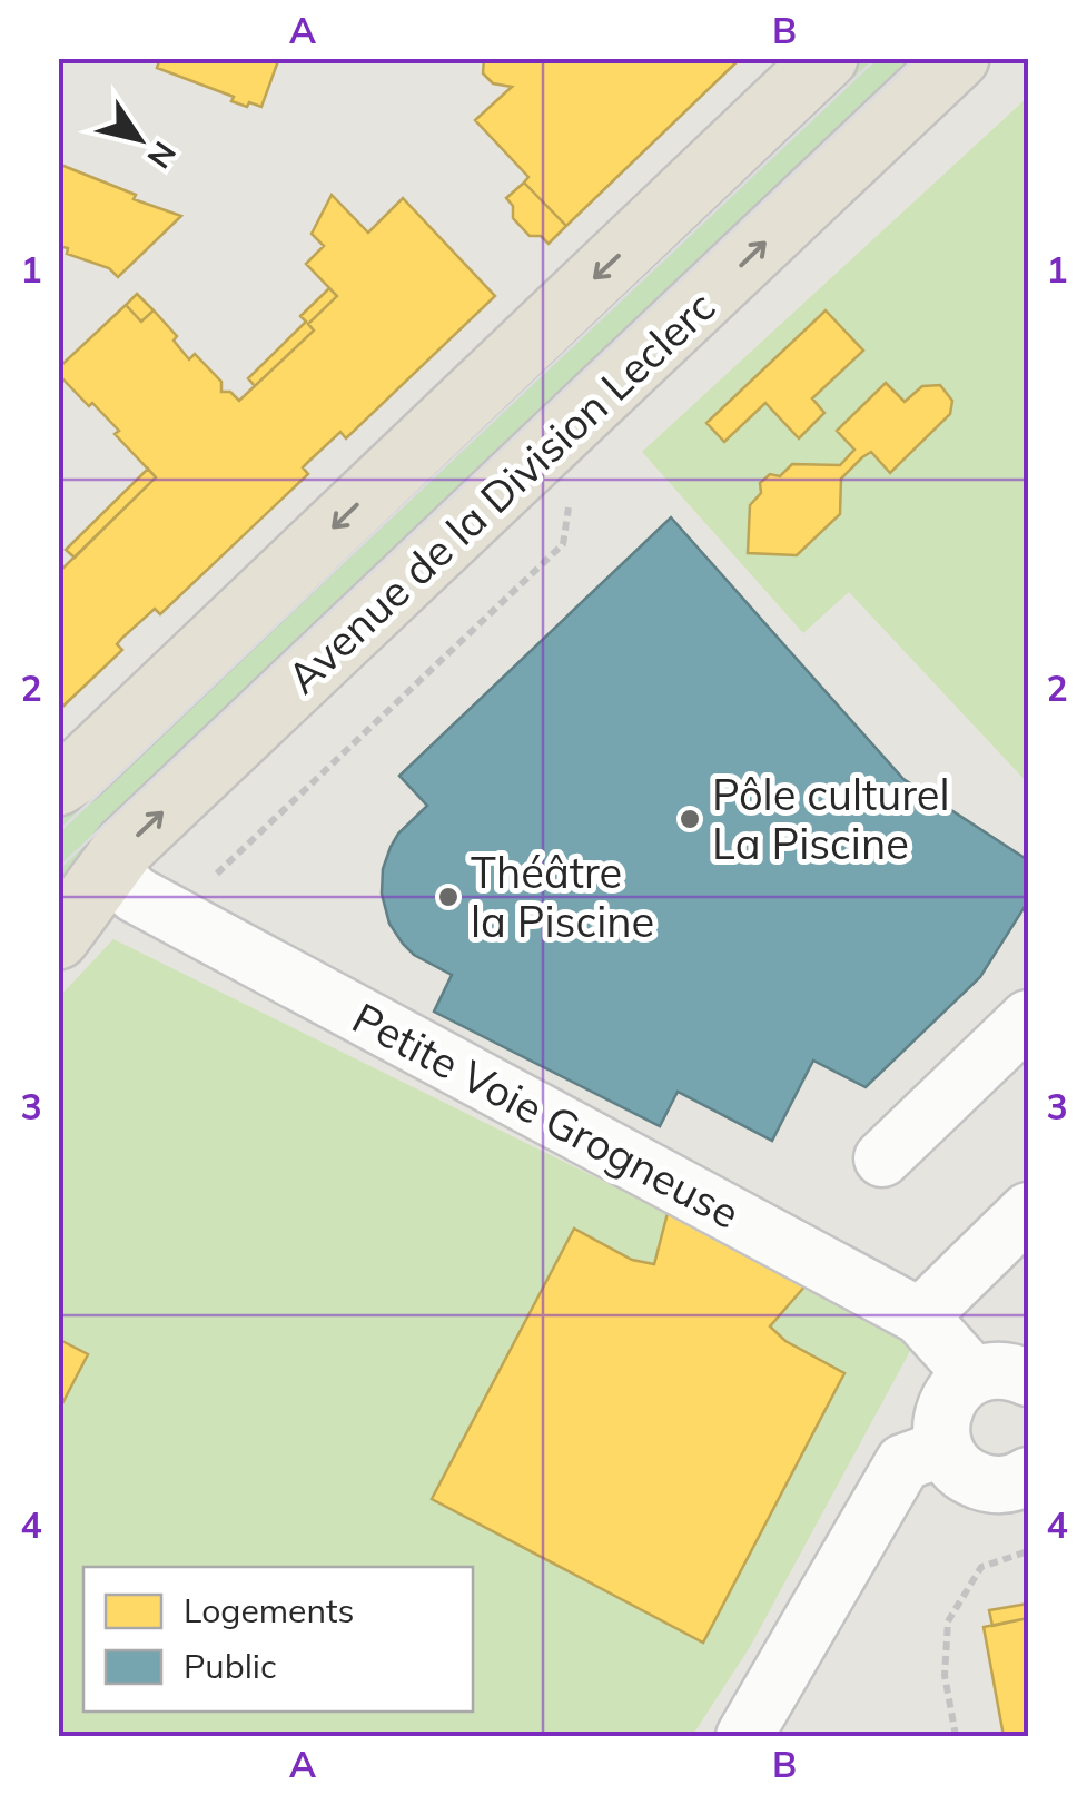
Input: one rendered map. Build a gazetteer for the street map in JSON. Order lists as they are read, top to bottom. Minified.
{"streets":{"main road":["Avenue de la Division Leclerc"],"street":["Petite Voie Grogneuse"]},"crossings":[["Avenue de la Division Leclerc","Petite Voie Grogneuse"]],"places":["Pôle culturel La Piscine","Théâtre la Piscine"],"legend":["Logements","Public"],"north":"bottom right","grid":{"columns":["A","B"],"rows":["1","2","3","4"]}}
